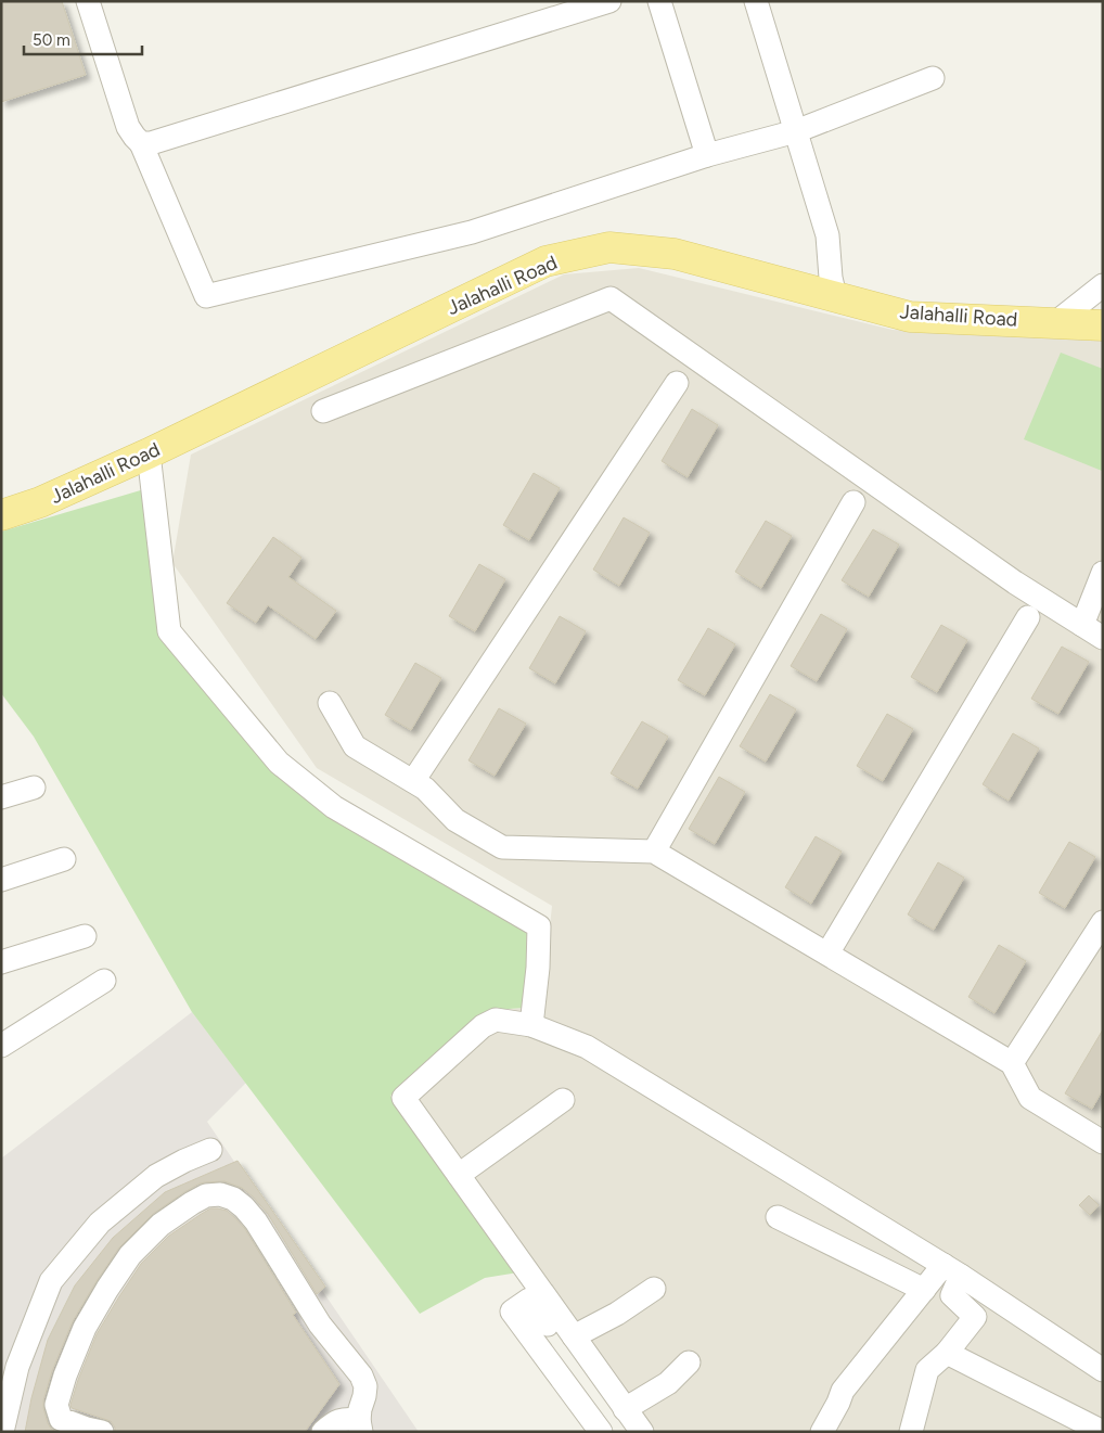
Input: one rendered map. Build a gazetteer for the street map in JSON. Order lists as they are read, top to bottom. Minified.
{"streets":{"main road":["Jalahalli Road"]},"scale_bar":"50 m"}
